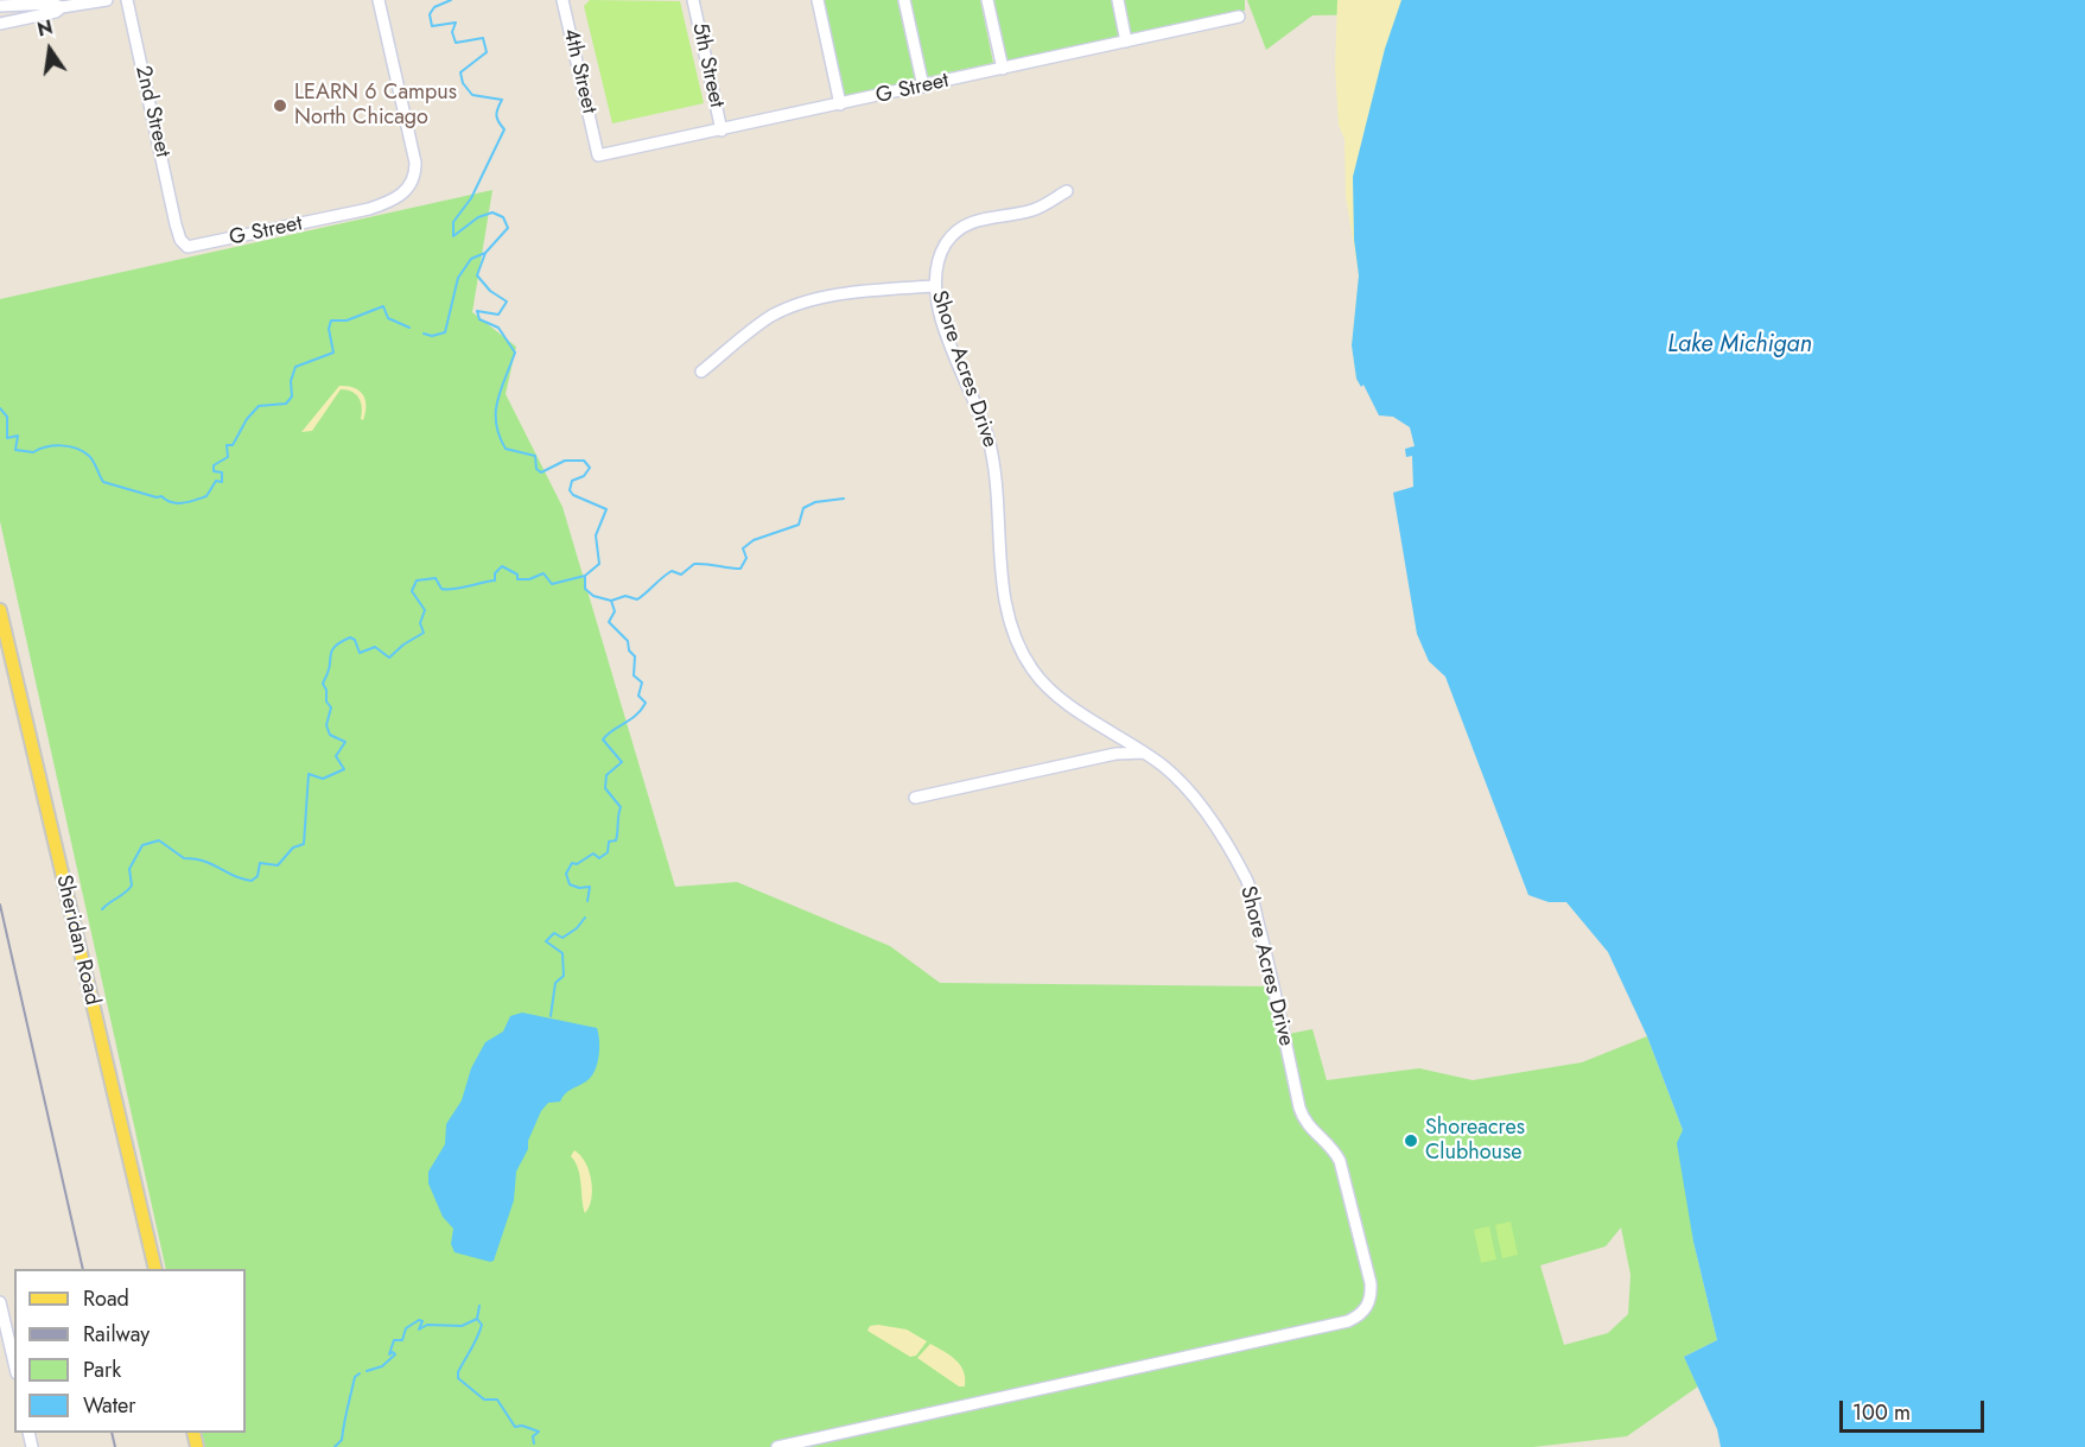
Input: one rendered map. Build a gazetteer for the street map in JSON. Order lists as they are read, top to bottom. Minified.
{"streets":{"main road":["Sheridan Road"],"street":["5th Street","4th Street","G Street","2nd Street","Shore Acres Drive"]},"crossings":[["5th Street","G Street"],["4th Street","G Street"],["G Street","2nd Street"]],"water":["Lake Michigan"],"places":["LEARN 6 Campus North Chicago","Shoreacres Clubhouse"],"legend":["Road","Railway","Park","Water"],"scale_bar":"100 m","north":"top"}
